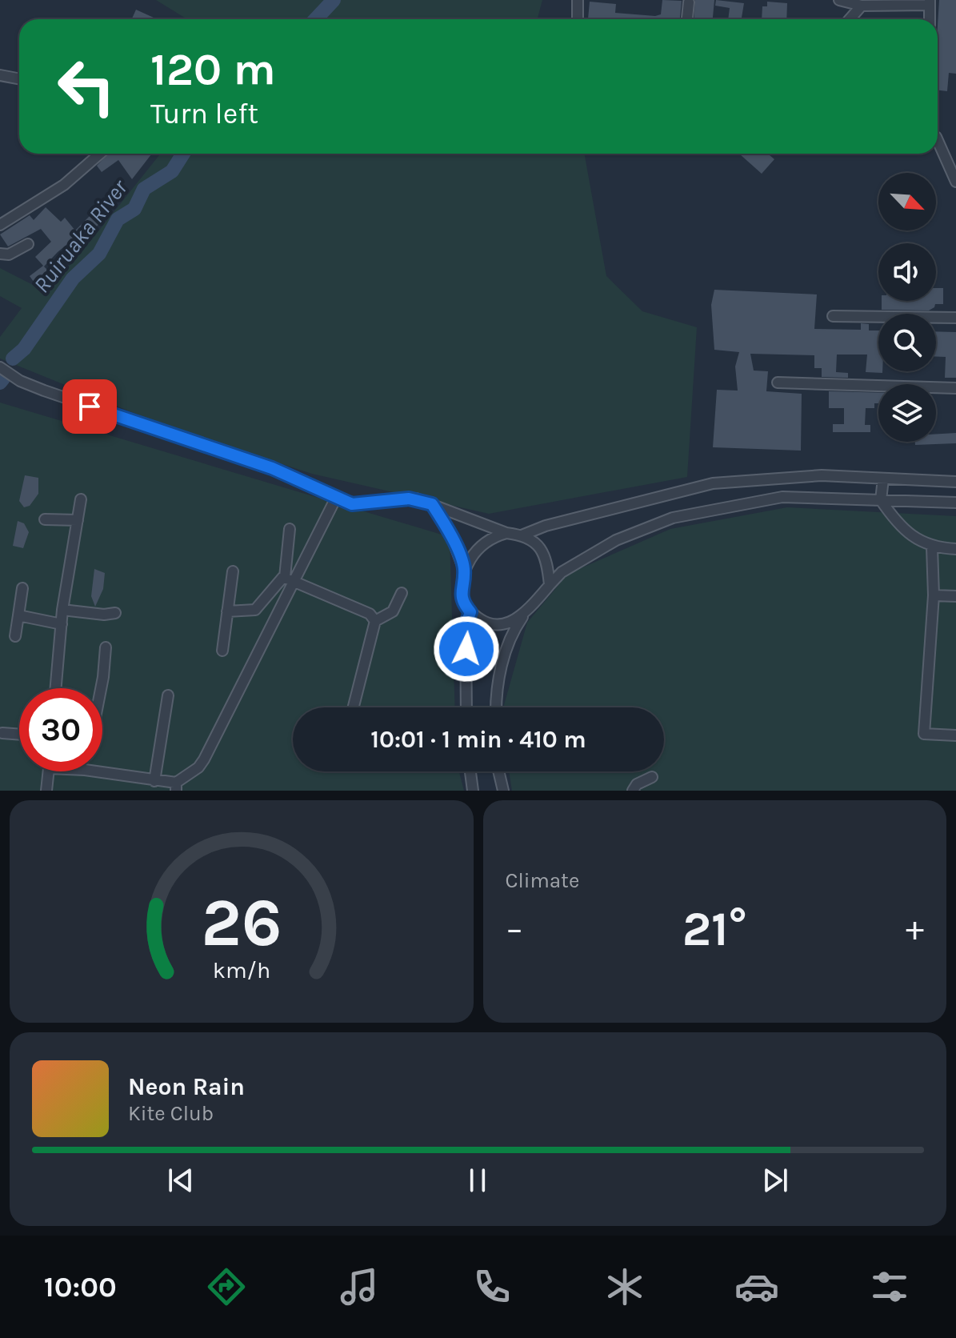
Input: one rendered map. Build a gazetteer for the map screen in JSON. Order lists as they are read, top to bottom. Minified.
{"water":["Ruiruaka River"],"north":"bottom right","page":{"turn":["120 m","Turn left"],"limit":"30","trip":"10:01 · 1 min · 410 m","tile":"Climate","heat":["−","21°","+"],"song":["Neon Rain","Kite Club"],"tabs":"10:00","gauge":["26","km/h"]}}
